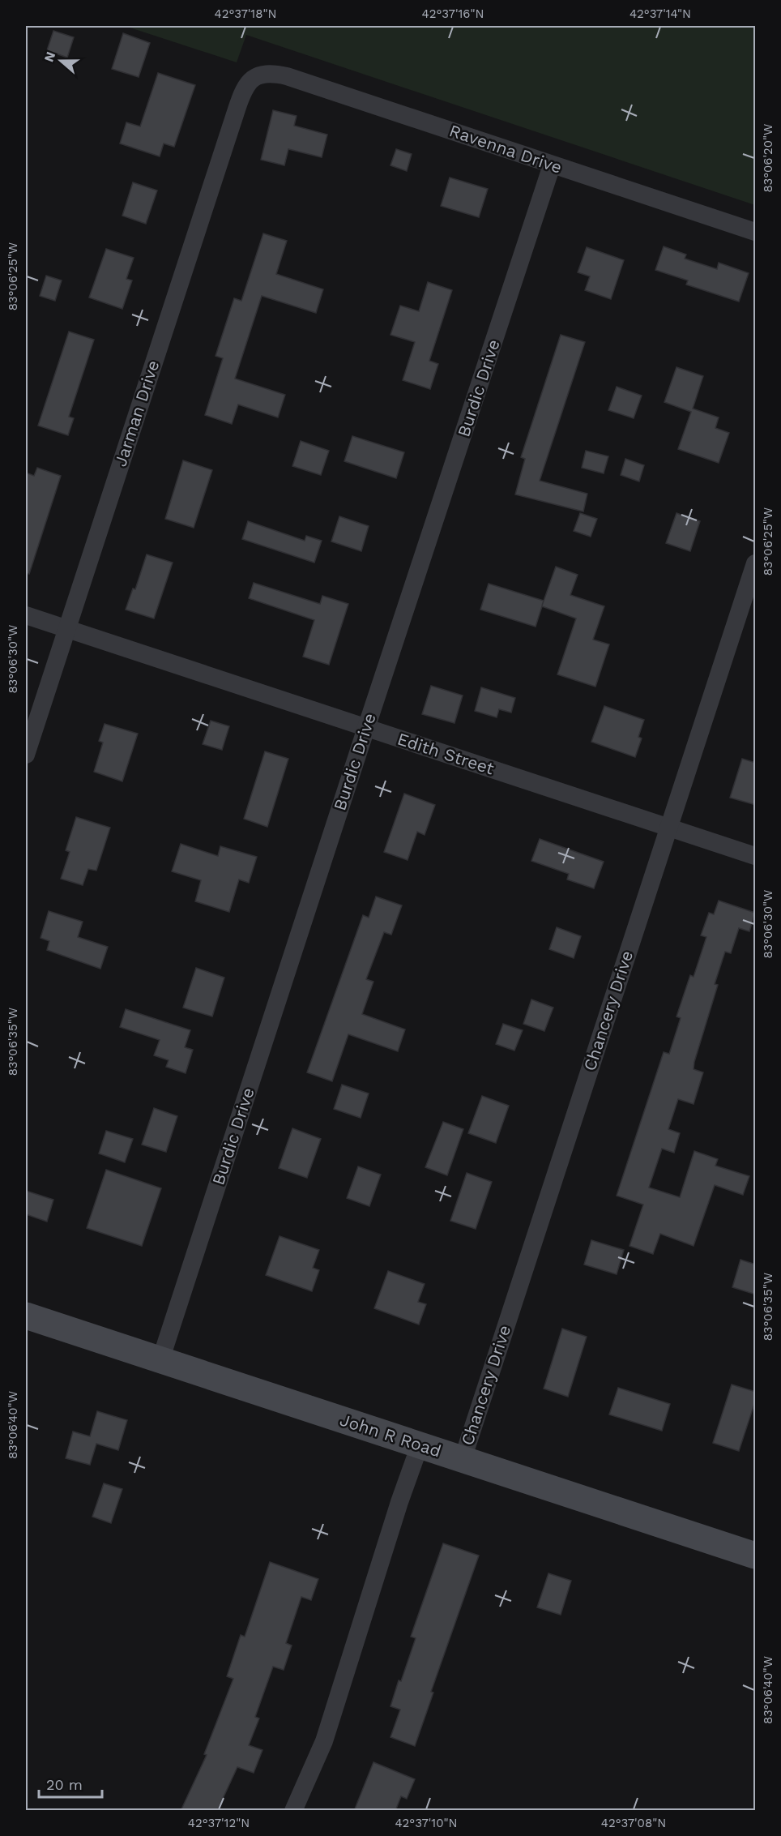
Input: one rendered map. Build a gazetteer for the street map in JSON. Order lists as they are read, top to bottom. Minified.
{"streets":{"main road":["John R Road"],"street":["Ravenna Drive","Burdic Drive","Jarman Drive","Edith Street","Chancery Drive"]},"crossings":[["Ravenna Drive","Burdic Drive"],["Ravenna Drive","Jarman Drive"],["Burdic Drive","Edith Street"],["Burdic Drive","John R Road"],["Jarman Drive","Edith Street"],["Edith Street","Chancery Drive"],["Chancery Drive","John R Road"]],"scale_bar":"20 m","north":"left","coordinates":["42°37'18\"N","42°37'16\"N","42°37'14\"N","83°06'20\"W","83°06'25\"W","83°06'30\"W","83°06'35\"W","83°06'40\"W","42°37'12\"N","42°37'10\"N","42°37'08\"N"]}
